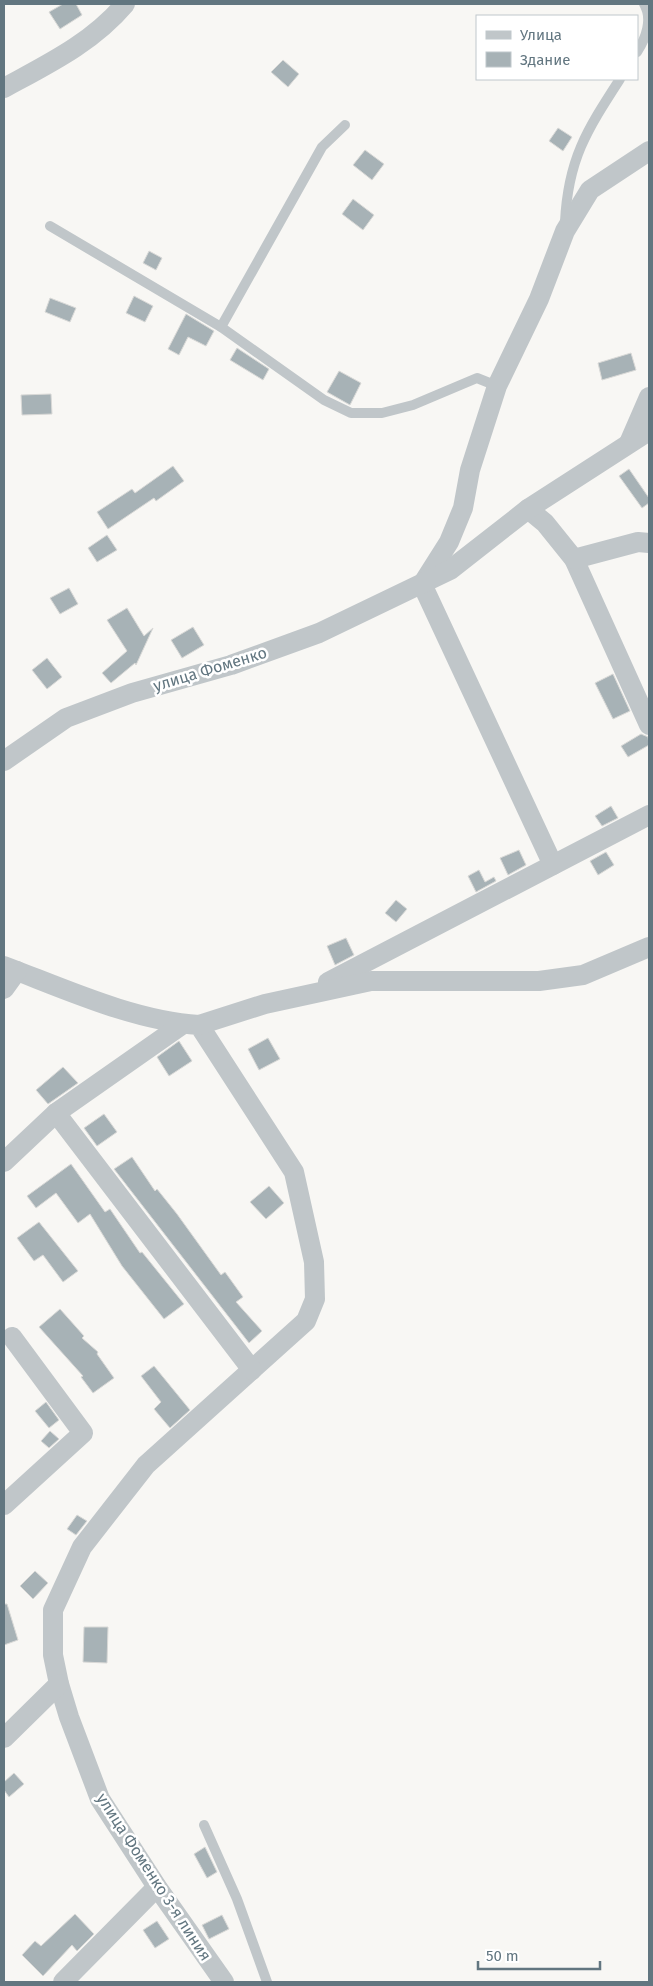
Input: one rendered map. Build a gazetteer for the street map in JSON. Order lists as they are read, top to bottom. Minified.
{"streets":{"street":["улица Фоменко","улица Фоменко 3-я линия"]},"legend":["Улица","Здание"],"scale_bar":"50 m"}
